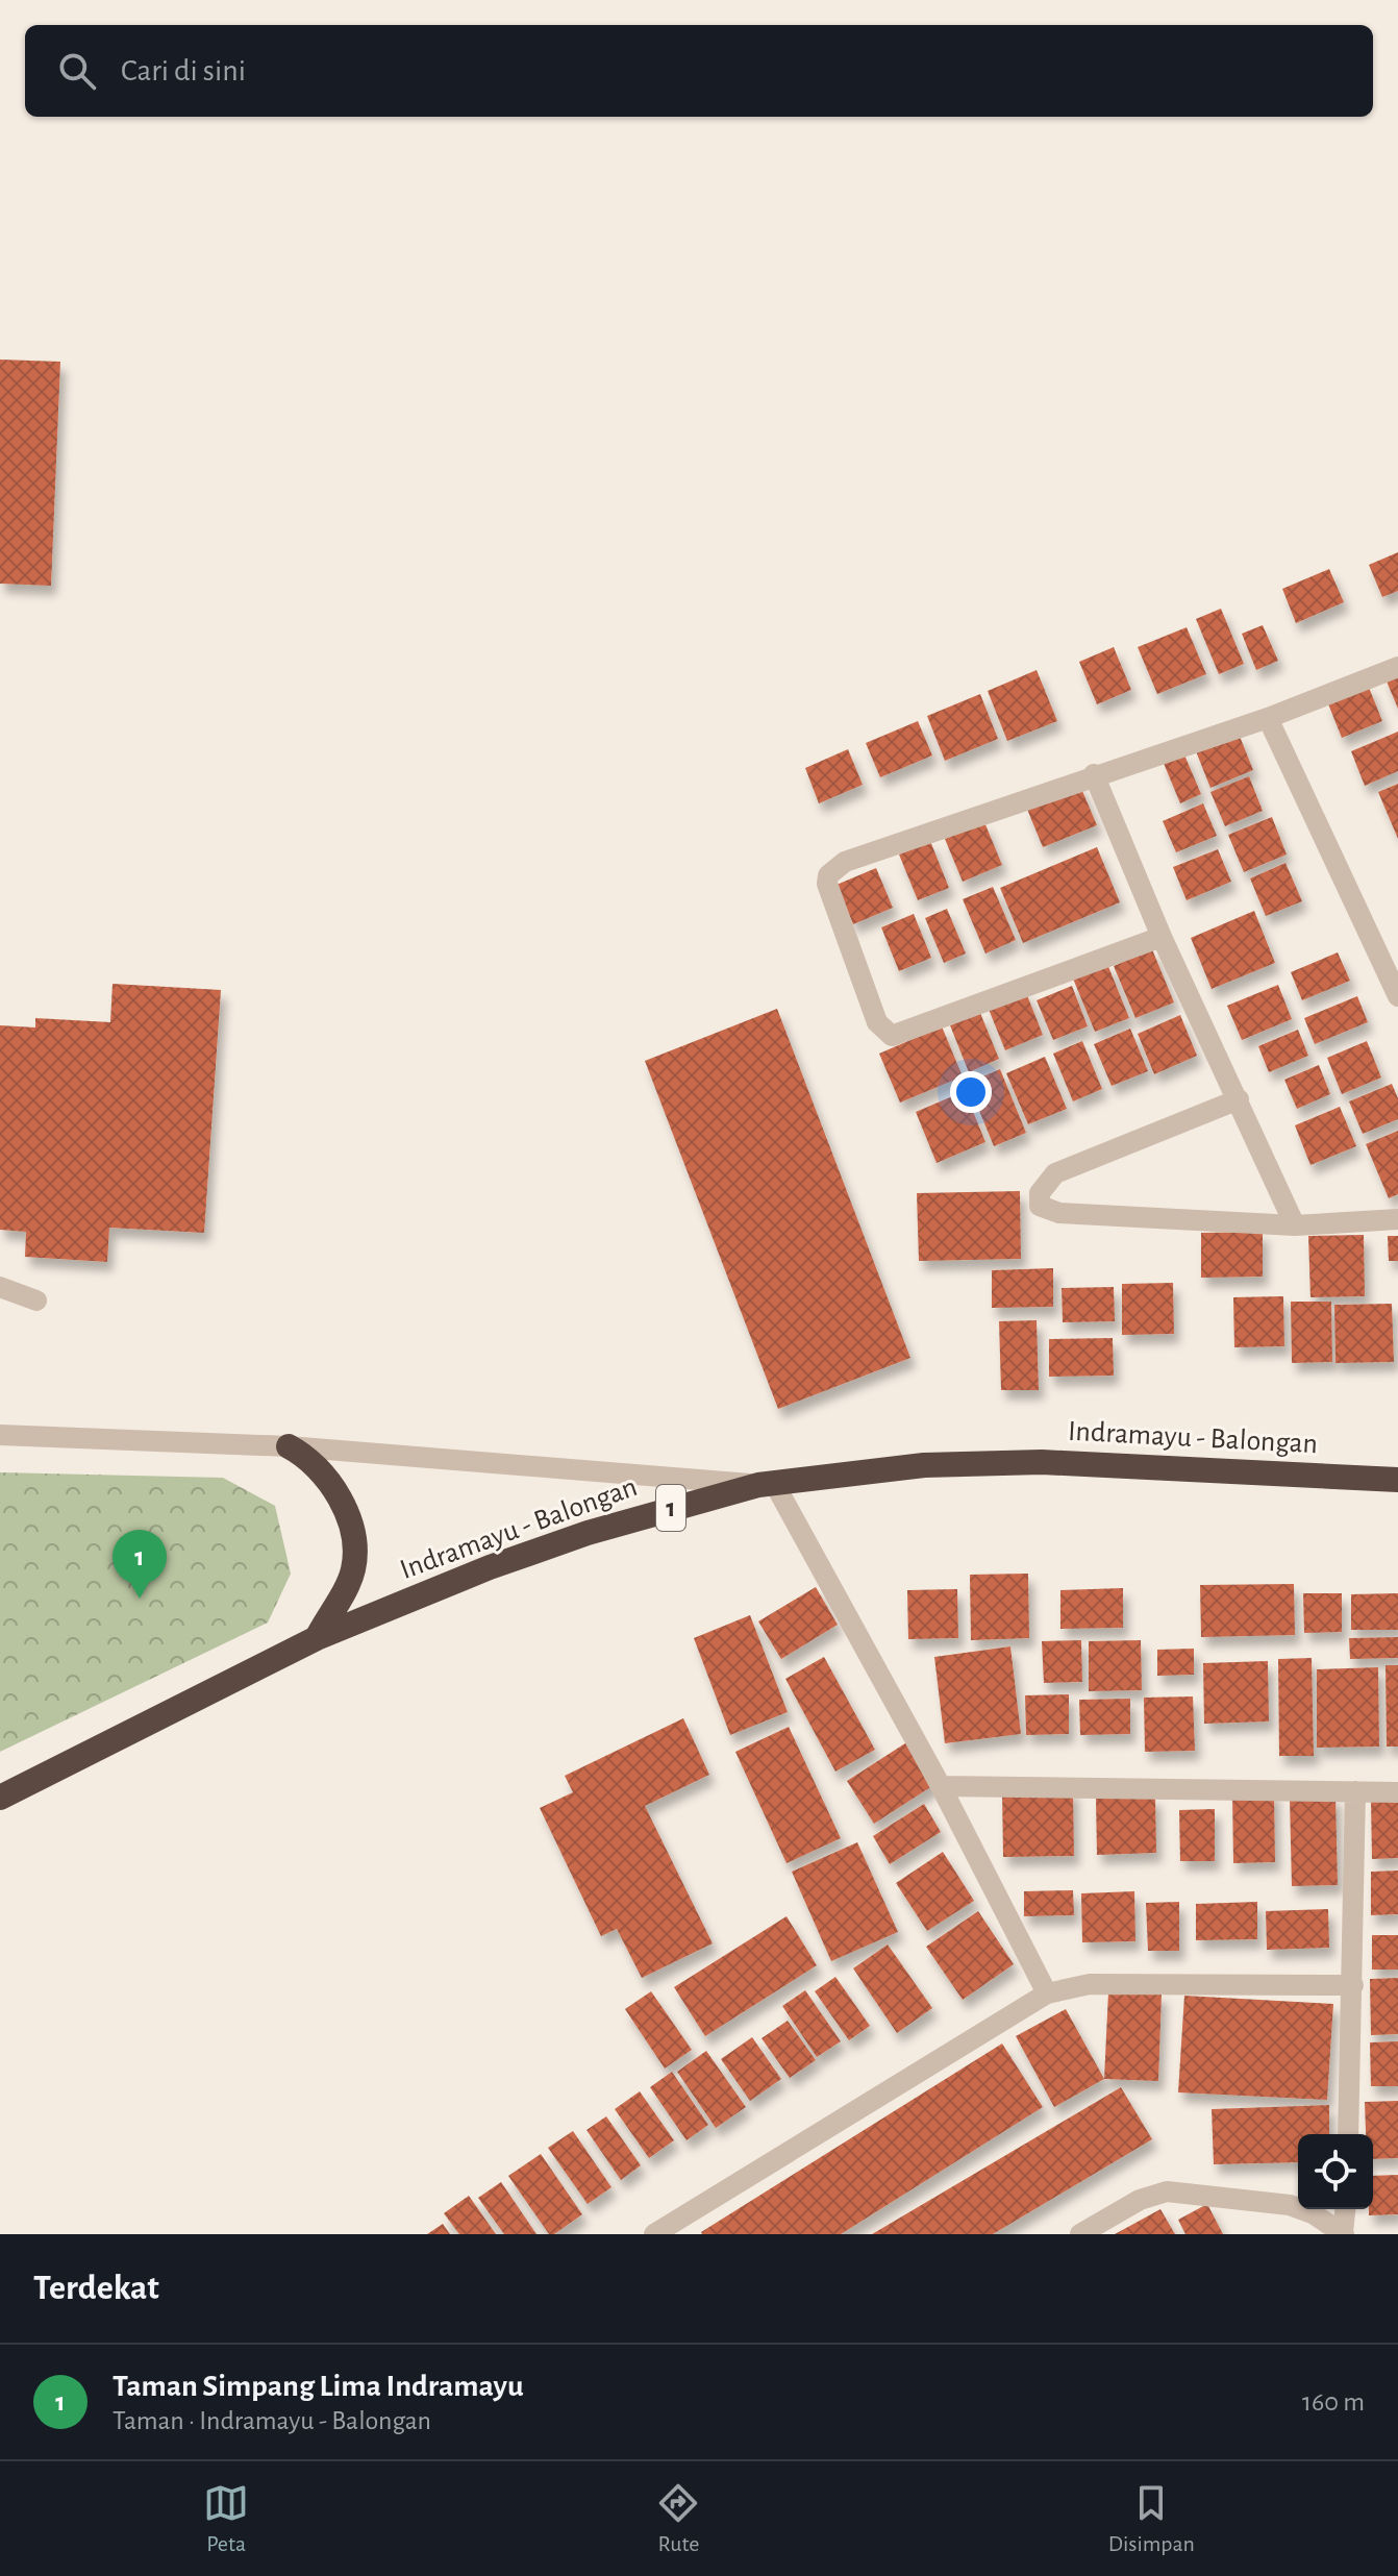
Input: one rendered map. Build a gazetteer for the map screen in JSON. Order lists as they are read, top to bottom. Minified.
{"streets":{"highway":["Indramayu - Balongan","1"]},"page":{"search":"Cari di sini","pins":"1","heading":"Terdekat","list":[{"mark":"1","name":"Taman Simpang Lima Indramayu","note":"Taman · Indramayu - Balongan","value":"160 m"}],"nav":["Peta","Rute","Disimpan"]}}
